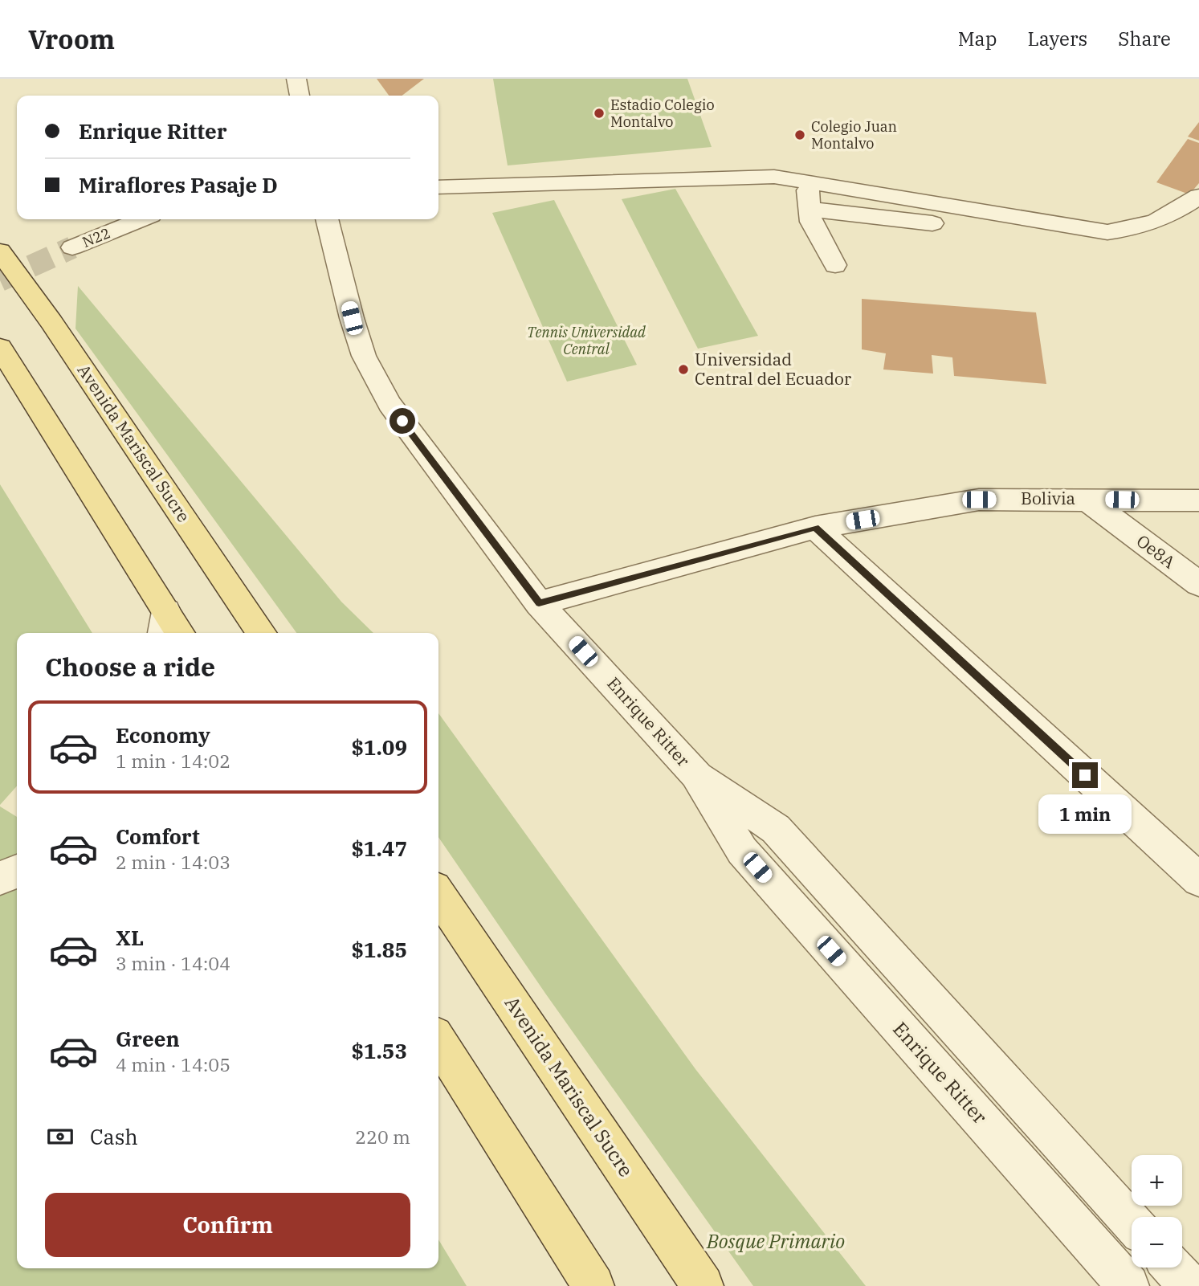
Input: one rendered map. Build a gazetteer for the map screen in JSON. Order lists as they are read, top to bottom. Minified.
{"streets":{"main road":["Avenida Mariscal Sucre"],"street":["N22","Bolivia","Oe8A","Enrique Ritter"]},"crossings":[["Bolivia","Oe8A"],["Bolivia","Enrique Ritter"]],"parks":["Tennis Universidad Central","Bosque Primario"],"places":["Estadio Colegio Montalvo","Colegio Juan Montalvo","Universidad Central del Ecuador"],"page":{"header":"Vroom","nav":["Map","Layers","Share"],"banner":["Enrique Ritter","Miraflores Pasaje D"],"heading":"Choose a ride","list":[{"name":"Economy","note":"1 min · 14:02","value":"$1.09"},{"name":"Comfort","note":"2 min · 14:03","value":"$1.47"},{"name":"XL","note":"3 min · 14:04","value":"$1.85"},{"name":"Green","note":"4 min · 14:05","value":"$1.53"}],"bubble":"1 min","pay":["Cash","220 m"],"map_buttons":["+","−"],"buttons":"Confirm"}}
